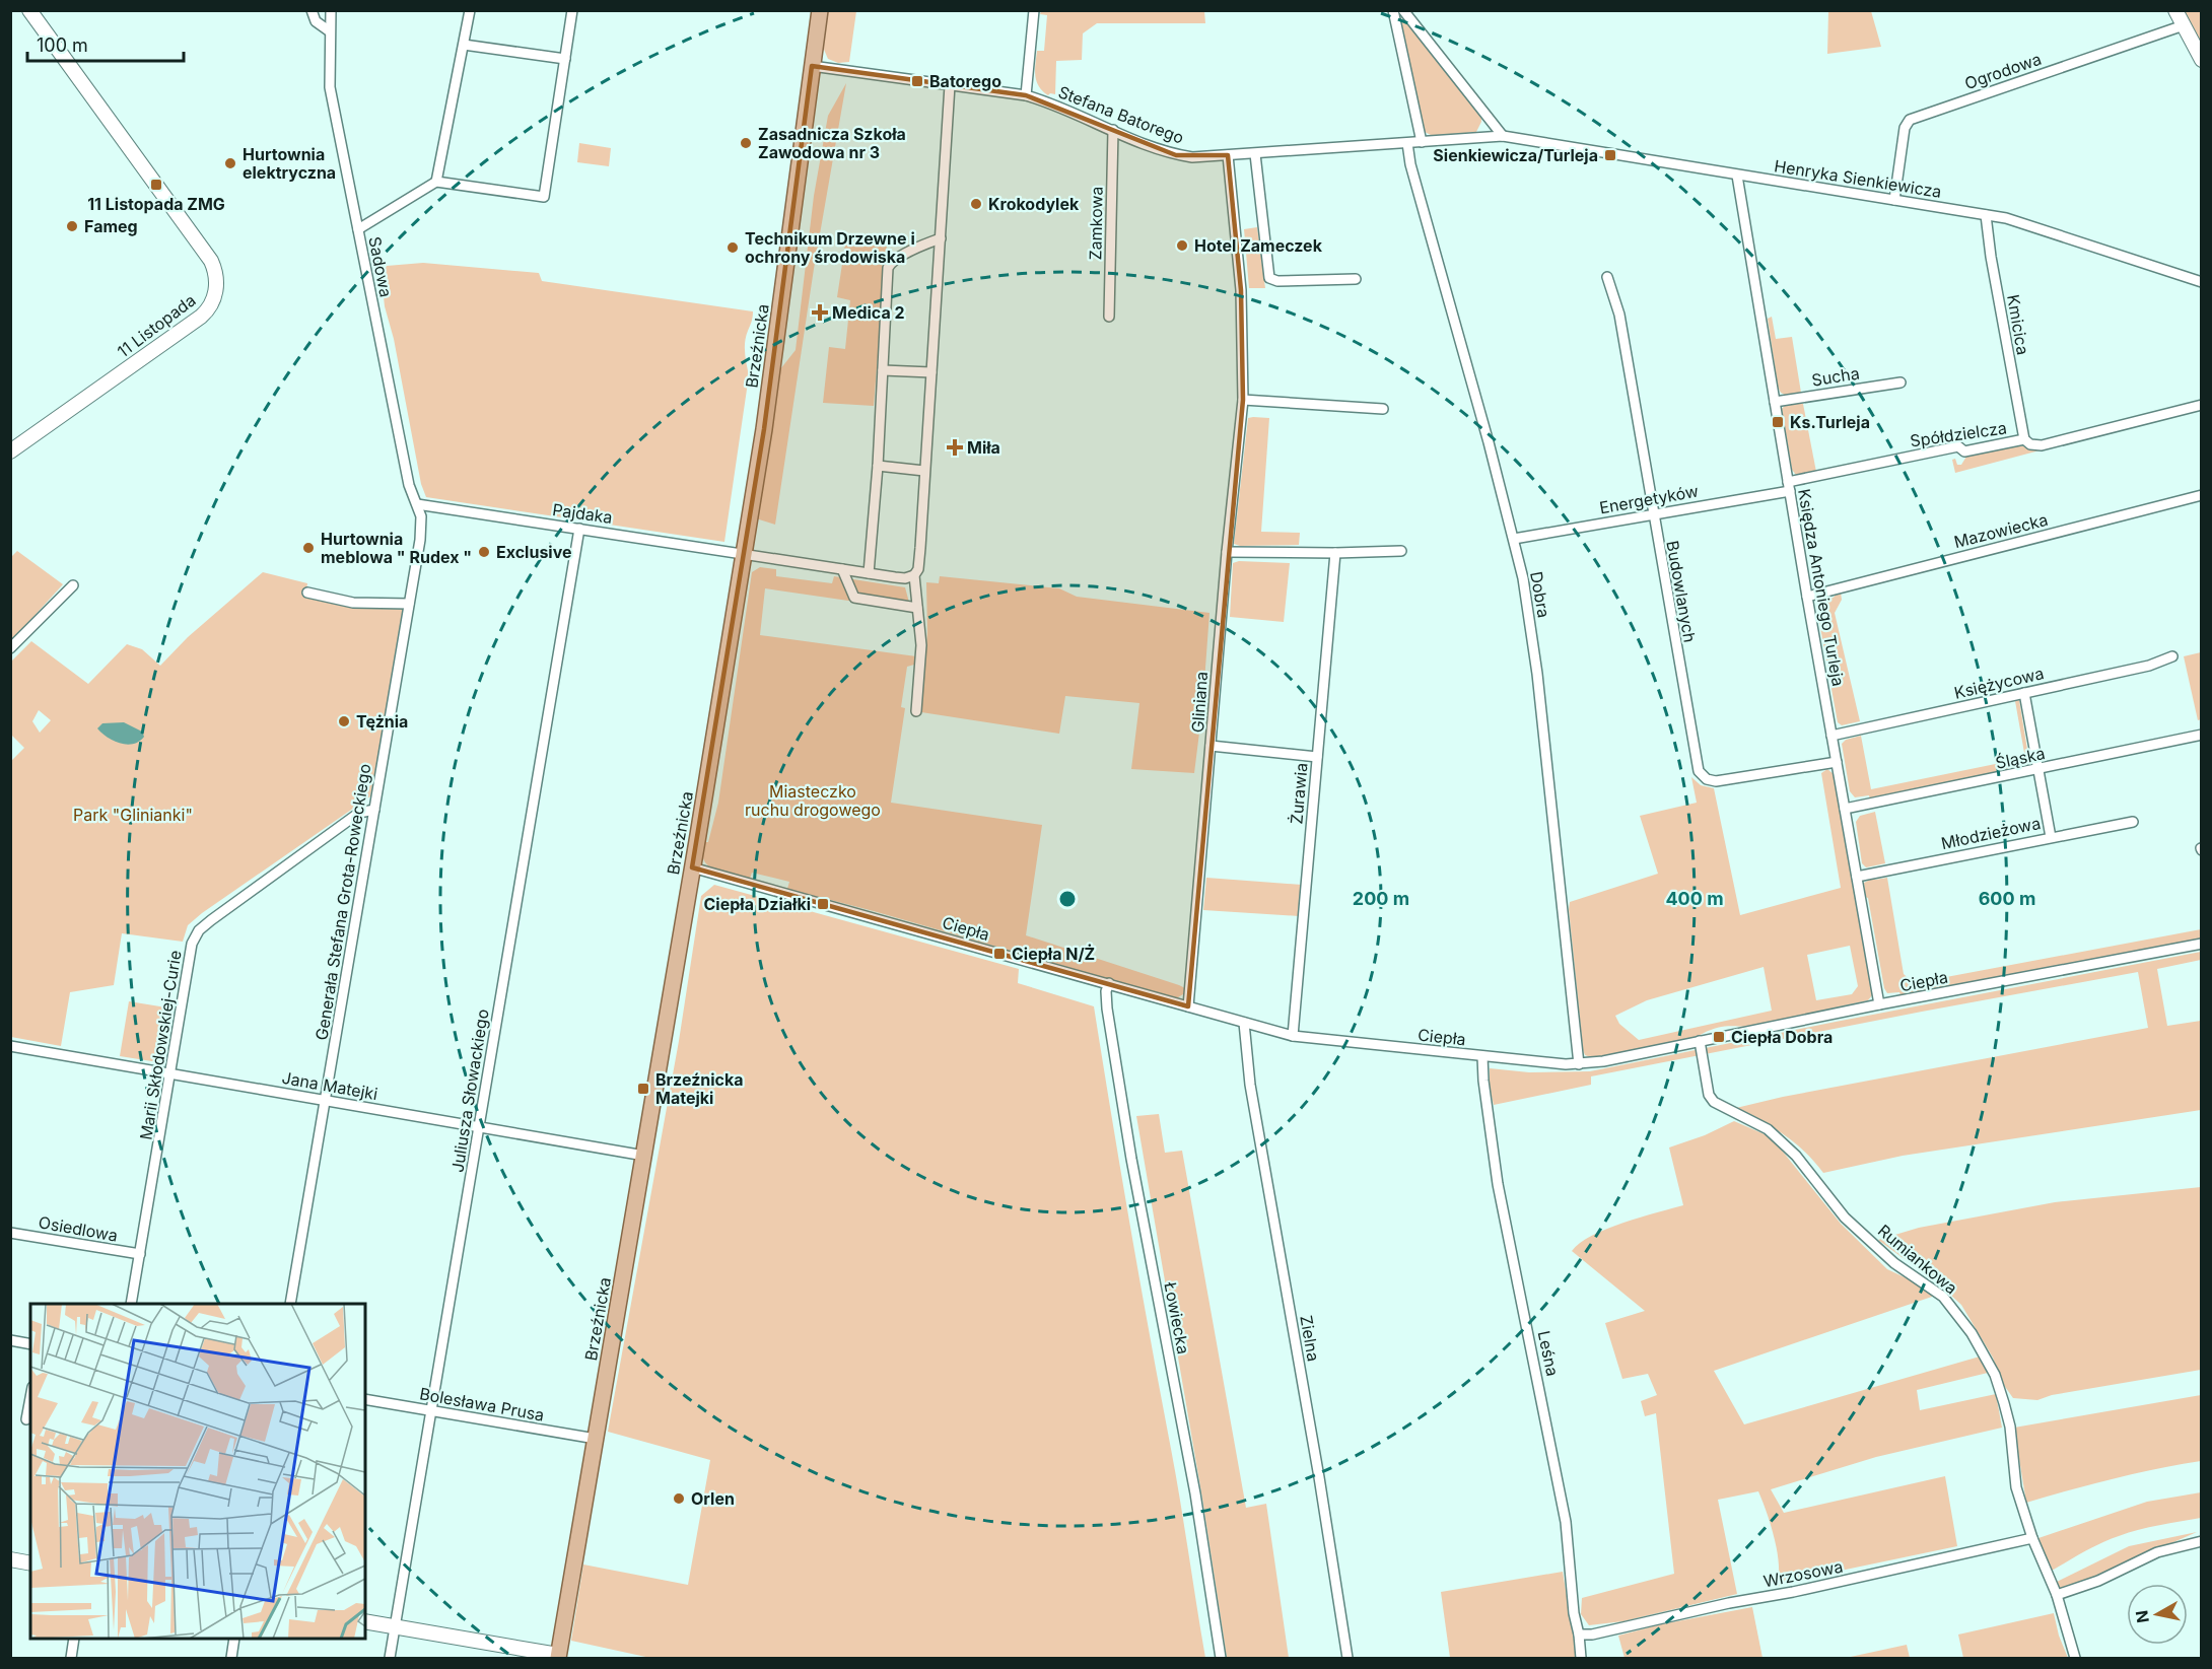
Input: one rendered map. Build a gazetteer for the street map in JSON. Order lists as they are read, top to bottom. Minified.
{"streets":{"main road":["Brzeźnicka"],"street":["Ogrodowa","Stefana Batorego","Henryka Sienkiewicza","Zamkowa","Sadowa","Kmicica","11 Listopada","Sucha","Spółdzielcza","Energetyków","Pajdaka","Mazowiecka","Księdza Antoniego Turleja","Budowlanych","Dobra","Księżycowa","Gliniana","Śląska","Żurawia","Młodzieżowa","Generała Stefana Grota-Roweckiego","Ciepła","Marii Skłodowskiej-Curie","Jana Matejki","Juliusza Słowackiego","Osiedlowa","Rumiankowa","Łowiecka","Zielna","Leśna","Bolesława Prusa","Wrzosowa"]},"crossings":[["Ogrodowa","Henryka Sienkiewicza"],["Stefana Batorego","Henryka Sienkiewicza"],["Stefana Batorego","Zamkowa"],["Stefana Batorego","Brzeźnicka"],["Stefana Batorego","Dobra"],["Stefana Batorego","Gliniana"],["Henryka Sienkiewicza","Kmicica"],["Henryka Sienkiewicza","Księdza Antoniego Turleja"],["Sadowa","Pajdaka"],["Sadowa","Generała Stefana Grota-Roweckiego"],["Kmicica","Spółdzielcza"],["Brzeźnicka","Pajdaka"],["Brzeźnicka","Ciepła"],["Brzeźnicka","Jana Matejki"],["Brzeźnicka","Bolesława Prusa"],["Sucha","Księdza Antoniego Turleja"],["Spółdzielcza","Energetyków"],["Spółdzielcza","Księdza Antoniego Turleja"],["Energetyków","Księdza Antoniego Turleja"],["Energetyków","Budowlanych"],["Energetyków","Dobra"],["Pajdaka","Generała Stefana Grota-Roweckiego"],["Pajdaka","Juliusza Słowackiego"],["Mazowiecka","Księdza Antoniego Turleja"],["Księdza Antoniego Turleja","Budowlanych"],["Księdza Antoniego Turleja","Księżycowa"],["Księdza Antoniego Turleja","Śląska"],["Księdza Antoniego Turleja","Młodzieżowa"],["Księdza Antoniego Turleja","Ciepła"],["Dobra","Ciepła"],["Gliniana","Ciepła"],["Żurawia","Ciepła"],["Generała Stefana Grota-Roweckiego","Marii Skłodowskiej-Curie"],["Generała Stefana Grota-Roweckiego","Jana Matejki"],["Ciepła","Rumiankowa"],["Ciepła","Łowiecka"],["Ciepła","Zielna"],["Ciepła","Leśna"],["Marii Skłodowskiej-Curie","Jana Matejki"],["Marii Skłodowskiej-Curie","Osiedlowa"],["Jana Matejki","Juliusza Słowackiego"],["Juliusza Słowackiego","Bolesława Prusa"],["Rumiankowa","Wrzosowa"],["Leśna","Wrzosowa"]],"parks":["Miasteczko ruchu drogowego","Park \"Glinianki\""],"places":{"transit":["Batorego","Sienkiewicza/Turleja","11 Listopada ZMG","Ks.Turleja","Ciepła Działki","Ciepła N/Ż","Ciepła Dobra","Brzeźnicka Matejki"],"other":["Zasadnicza Szkoła Zawodowa nr 3","Hurtownia elektryczna","Krokodylek","Fameg","Hotel Zameczek","Technikum Drzewne i ochrony środowiska","Hurtownia meblowa \" Rudex \"","Exclusive","Tężnia","Orlen"],"health":["Medica 2","Miła"]},"scale_bar":"100 m","north":"left","rings":["200 m","400 m","600 m"]}
